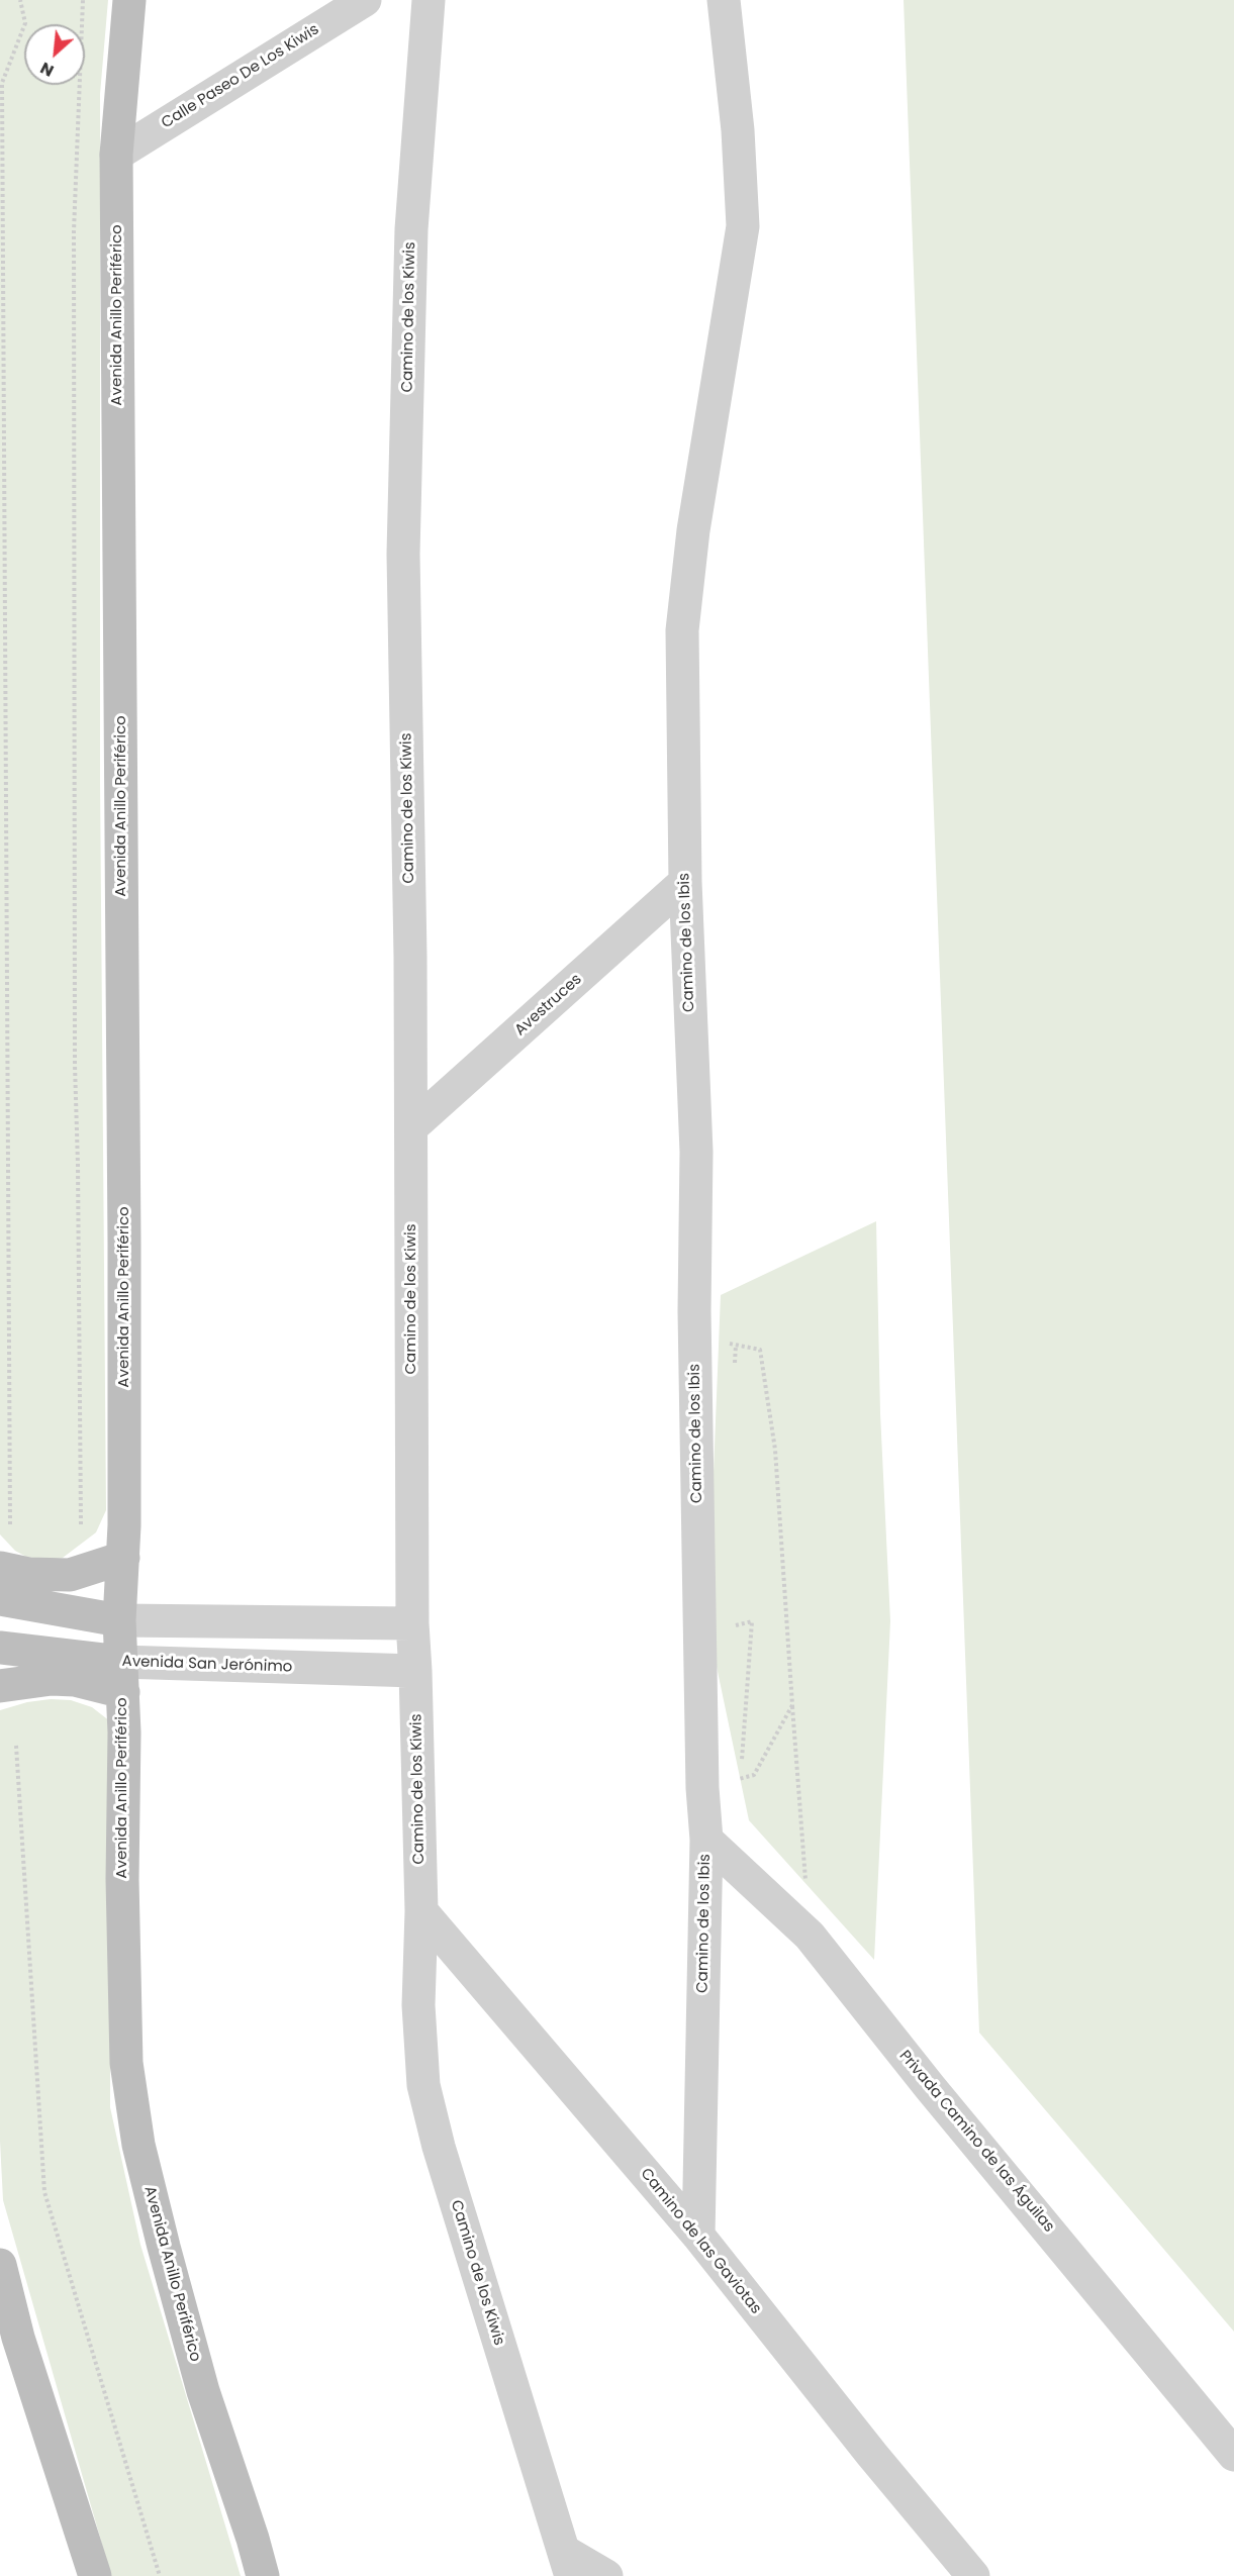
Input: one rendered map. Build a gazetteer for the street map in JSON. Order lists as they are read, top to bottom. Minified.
{"streets":{"street":["Calle Paseo De Los Kiwis","Avenida Anillo Periférico","Camino de los Kiwis","Camino de los Ibis","Avestruces","Avenida San Jerónimo","Privada Camino de las Águilas","Camino de las Gaviotas"]},"crossings":[["Calle Paseo De Los Kiwis","Avenida Anillo Periférico"],["Avenida Anillo Periférico","Avenida San Jerónimo"],["Camino de los Kiwis","Avestruces"],["Camino de los Kiwis","Avenida San Jerónimo"],["Camino de los Kiwis","Camino de las Gaviotas"],["Camino de los Ibis","Avestruces"],["Camino de los Ibis","Privada Camino de las Águilas"],["Camino de los Ibis","Camino de las Gaviotas"]],"north":"bottom left"}
